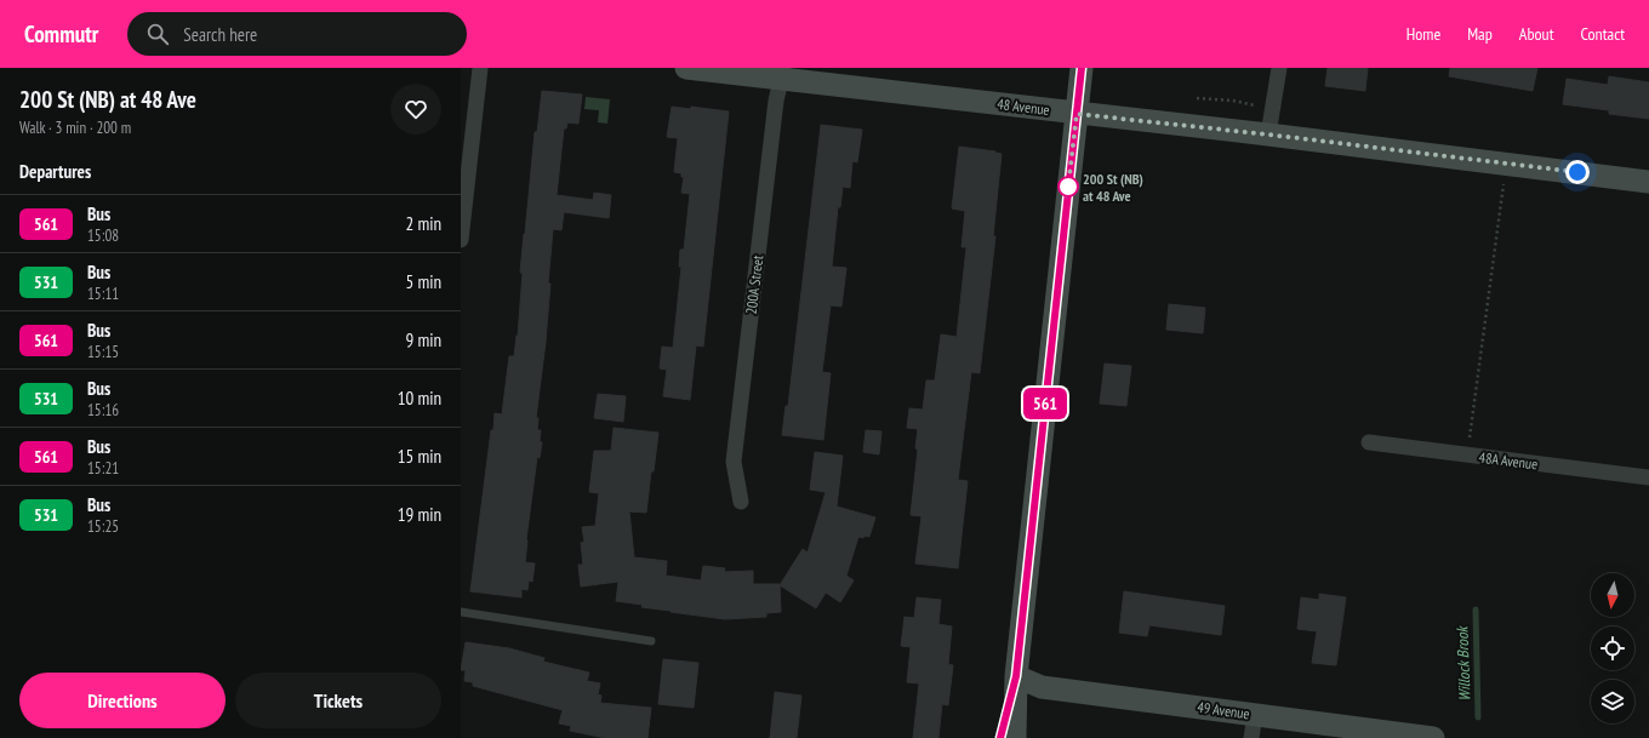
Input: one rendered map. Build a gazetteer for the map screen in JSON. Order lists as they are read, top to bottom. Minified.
{"streets":{"street":["48 Avenue","200A Street","48A Avenue","49 Avenue"]},"crossings":[["48 Avenue","200A Street"]],"water":["Willock Brook"],"places":["200 St (NB) at 48 Ave"],"lines":["bus line 561"],"north":"bottom","page":{"header":"Commutr","search":"Search here","nav":["Home","Map","About","Contact"],"heading":[["200 St (NB) at 48 Ave","Walk · 3 min · 200 m"],"Departures"],"on_map":"561","list":[{"mark":"561","name":"Bus","note":"15:08","value":"2 min"},{"mark":"531","name":"Bus","note":"15:11","value":"5 min"},{"mark":"561","name":"Bus","note":"15:15","value":"9 min"},{"mark":"531","name":"Bus","note":"15:16","value":"10 min"},{"mark":"561","name":"Bus","note":"15:21","value":"15 min"},{"mark":"531","name":"Bus","note":"15:25","value":"19 min"}],"buttons":["Directions","Tickets"]}}
